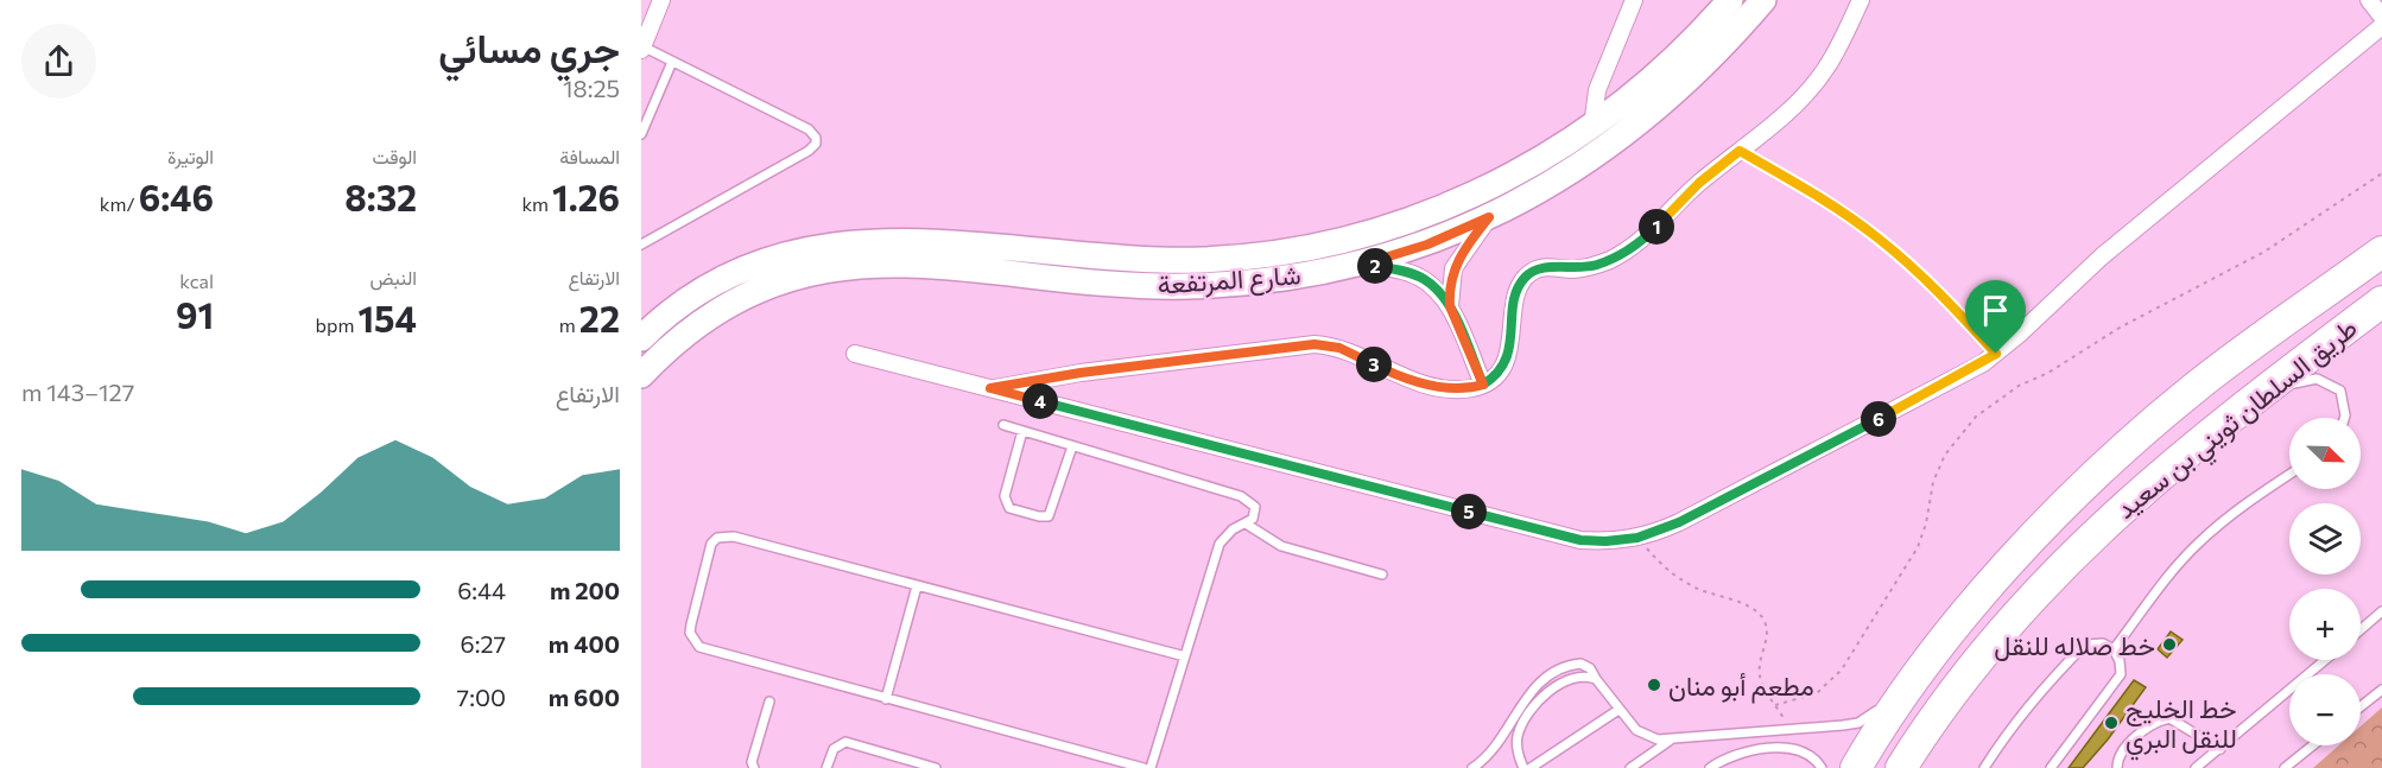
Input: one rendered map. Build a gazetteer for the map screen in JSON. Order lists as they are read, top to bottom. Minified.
{"streets":{"highway":["طريق السلطان ثويني بن سعيد"],"main road":["شارع المرتفعة"]},"places":["خط صلاله للنقل","مطعم أبو منان","خط الخليج للنقل البري"],"north":"bottom right","page":{"heading":["جري مسائي","18:25"],"stats":[["المسافة","1.26 km"],["الوقت","8:32"],["الوتيرة","6:46 /km"],["الارتفاع","22 m"],["النبض","154 bpm"],["kcal","91"]],"pins":["1","2","3","4","6","5"],"chart":["الارتفاع","127–143 m"],"map_buttons":["+","−"],"list":[{"name":"200 m","note":"6:44"},{"name":"400 m","note":"6:27"},{"name":"600 m","note":"7:00"}]}}
